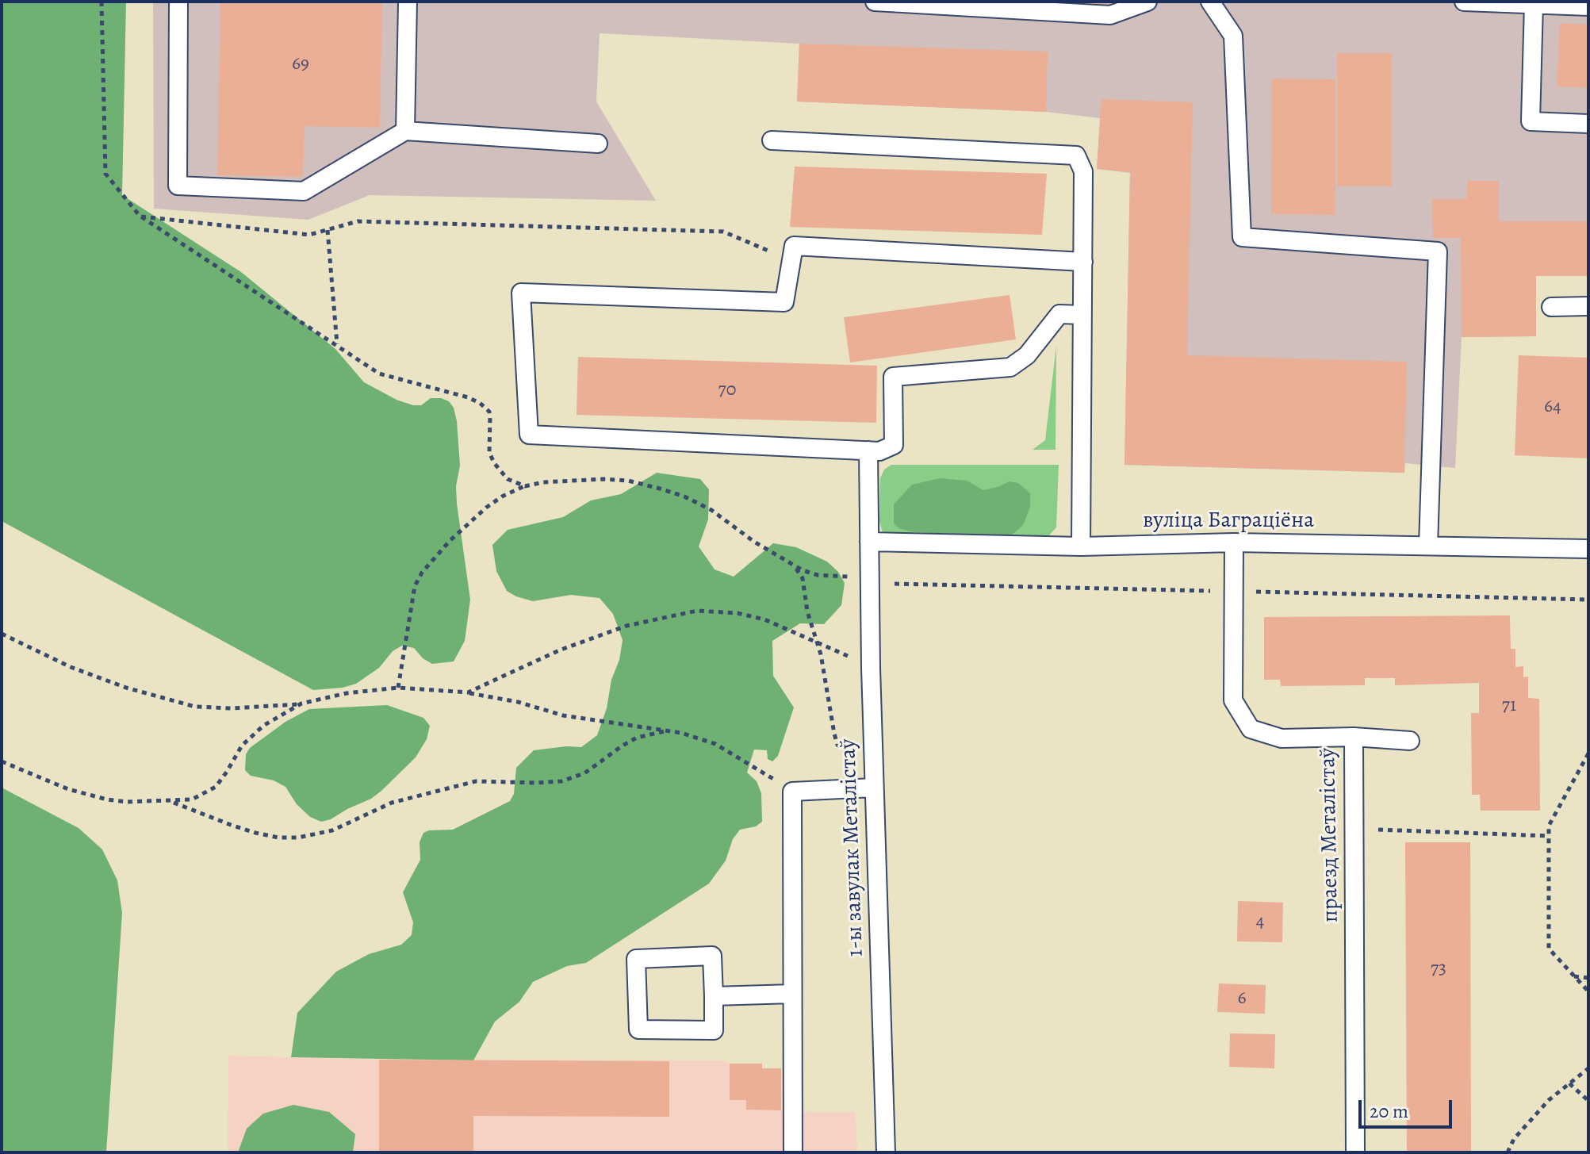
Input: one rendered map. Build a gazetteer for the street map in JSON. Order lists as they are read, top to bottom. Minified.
{"streets":{"lane":["вуліца Баграціёна","праезд Металістаў","1-ы завулак Металістаў"]},"crossings":[["вуліца Баграціёна","праезд Металістаў"],["вуліца Баграціёна","1-ы завулак Металістаў"]],"house_numbers":["69","70","64","71","4","73","6"],"scale_bar":"20 m"}
